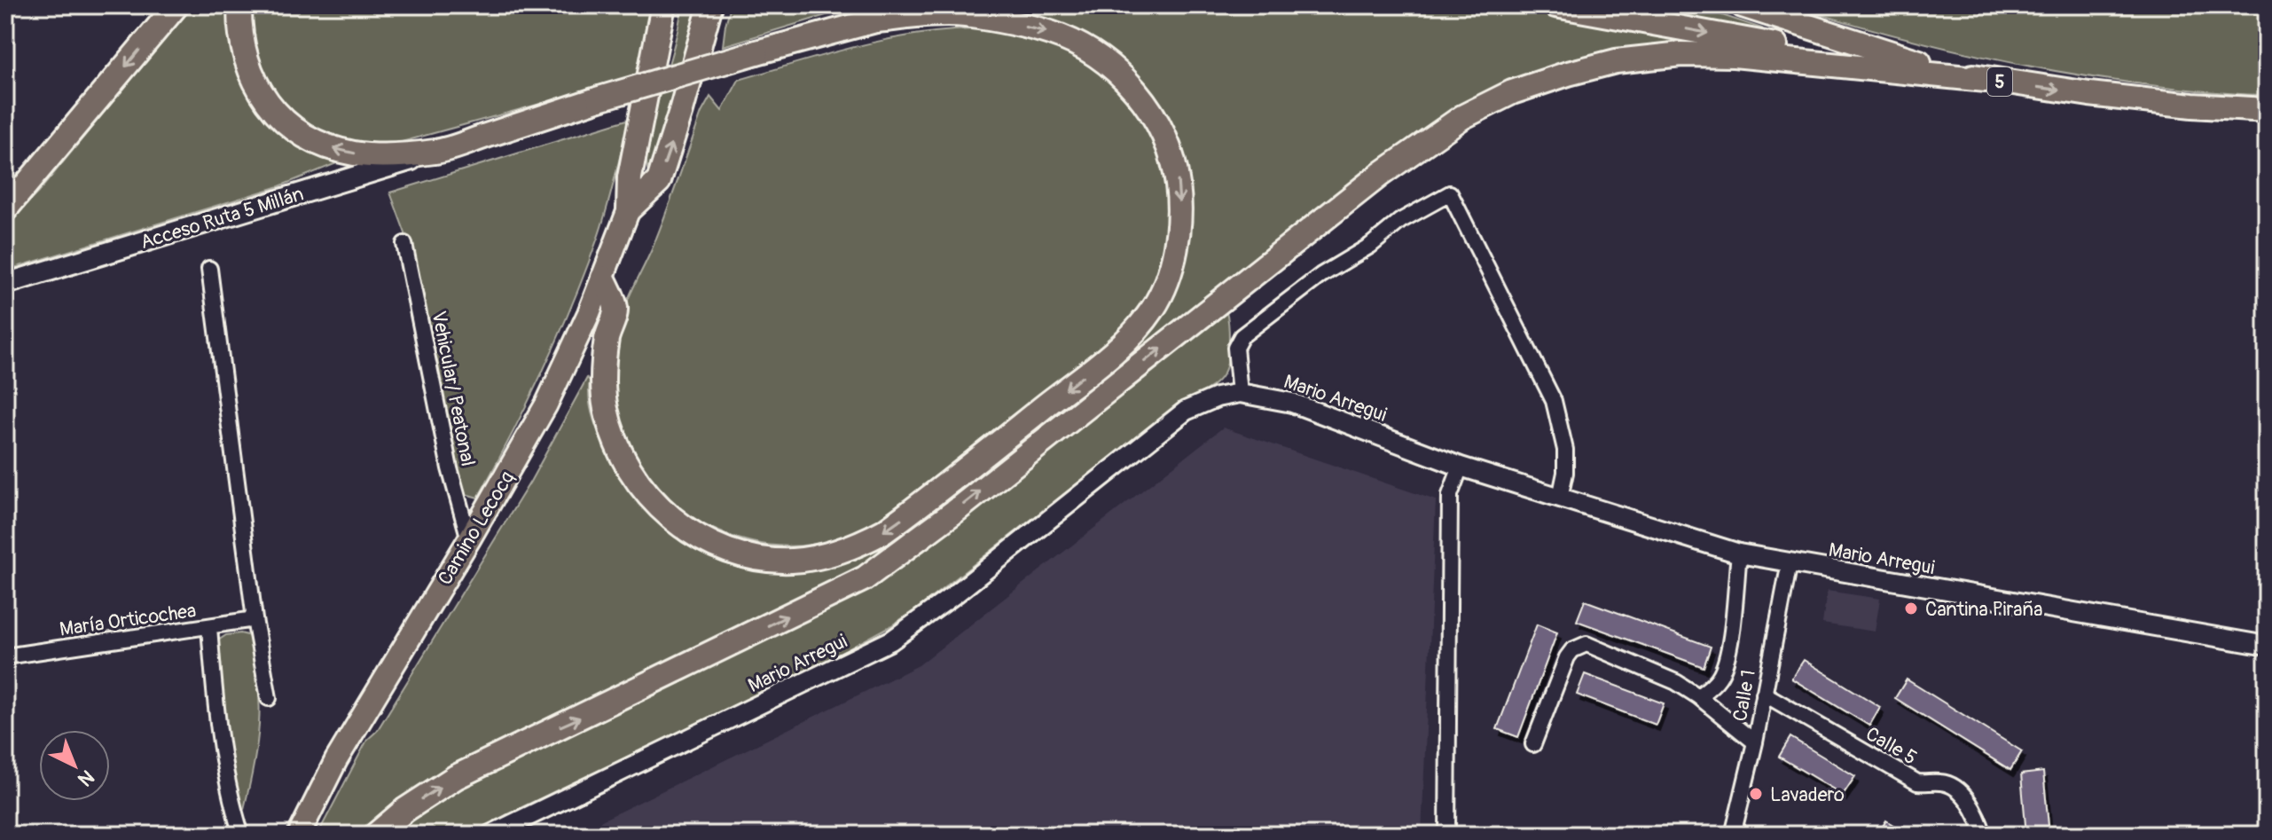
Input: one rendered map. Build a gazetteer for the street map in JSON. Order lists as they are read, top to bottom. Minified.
{"streets":{"highway":["5"],"main road":["Acceso Ruta 5 Millán","Camino Lecocq"],"street":["Vehicular/ Peatonal","Mario Arregui","María Orticochea","Calle 1","Calle 5"]},"crossings":[["Vehicular/ Peatonal","Camino Lecocq"],["Mario Arregui","Calle 1"],["Calle 1","Calle 5"]],"places":["Cantina Piraña","Lavadero"],"north":"bottom right"}
